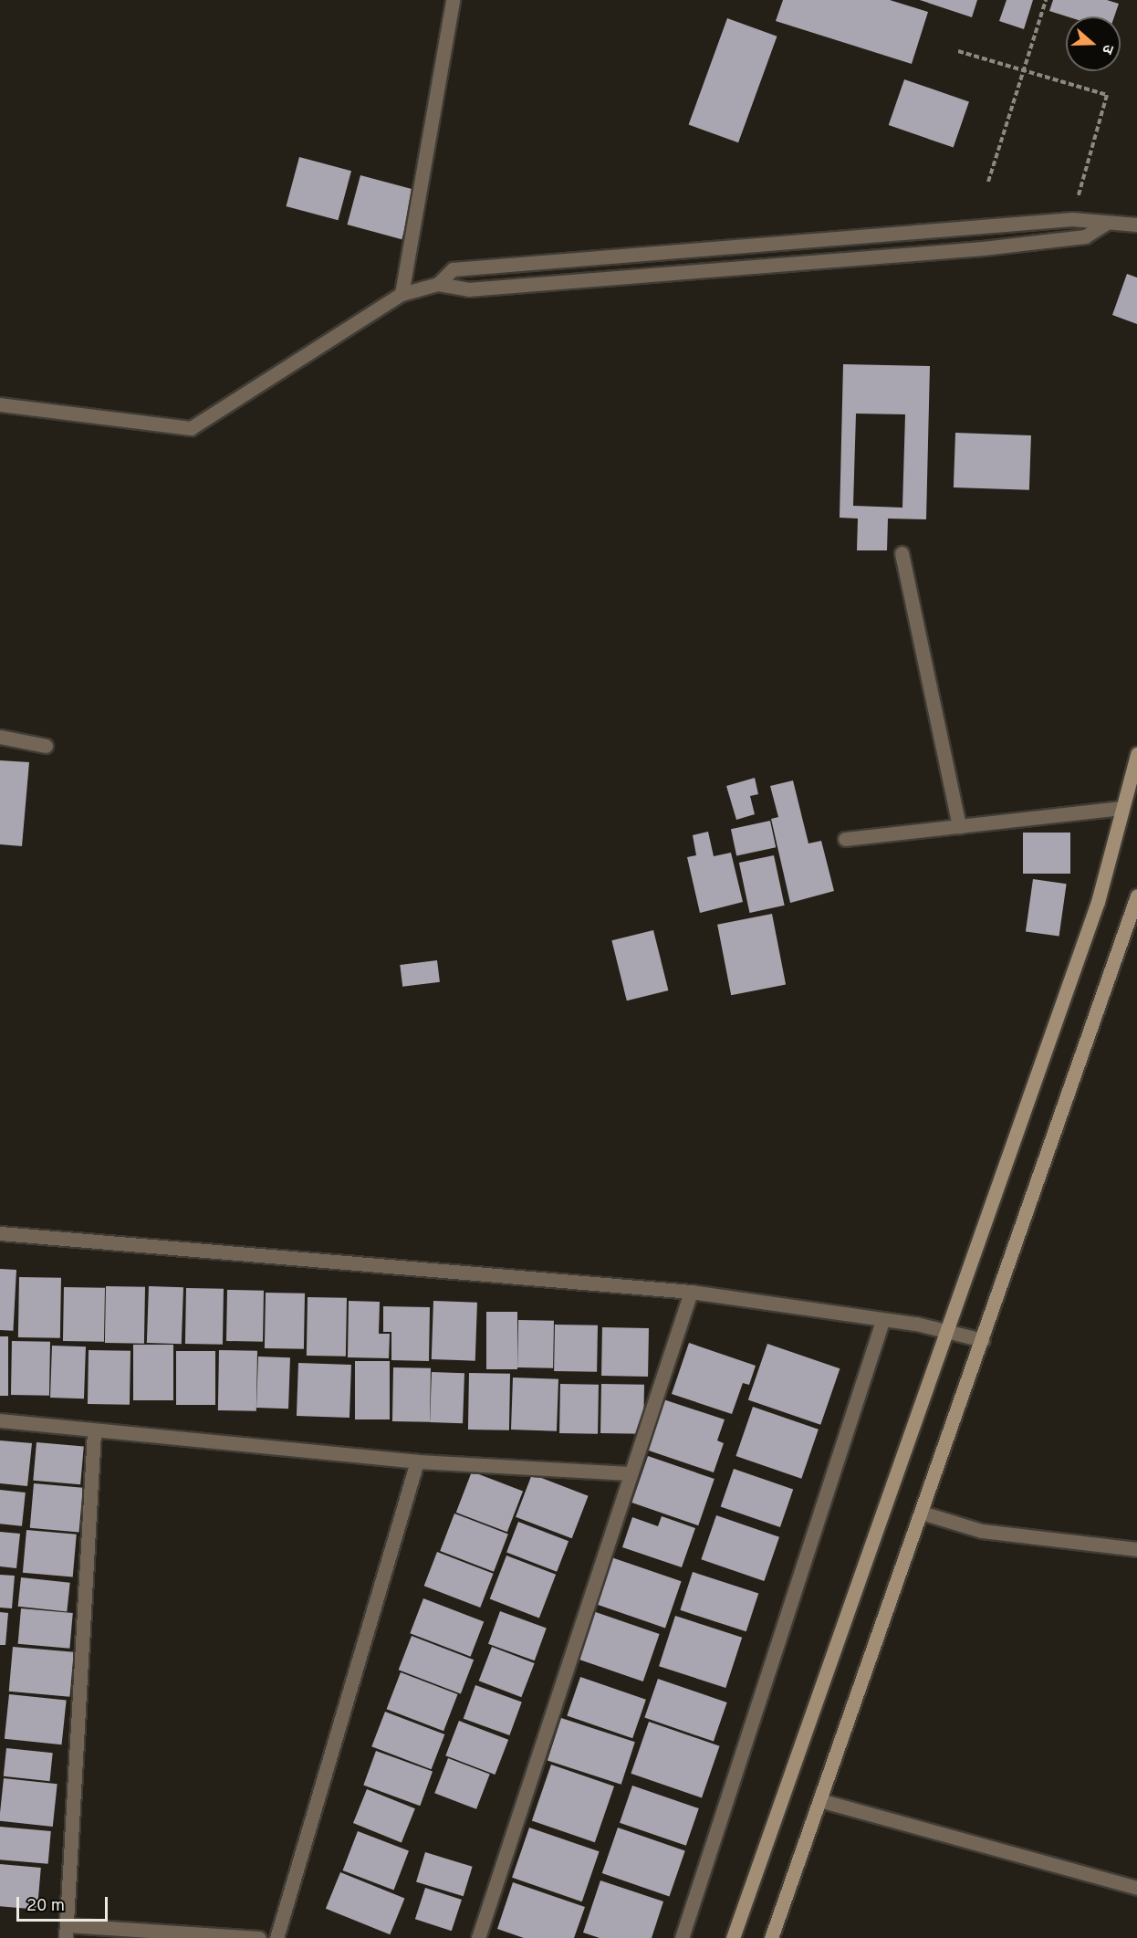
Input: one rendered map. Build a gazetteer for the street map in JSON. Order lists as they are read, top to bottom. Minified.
{"scale_bar":"20 m","north":"right"}
